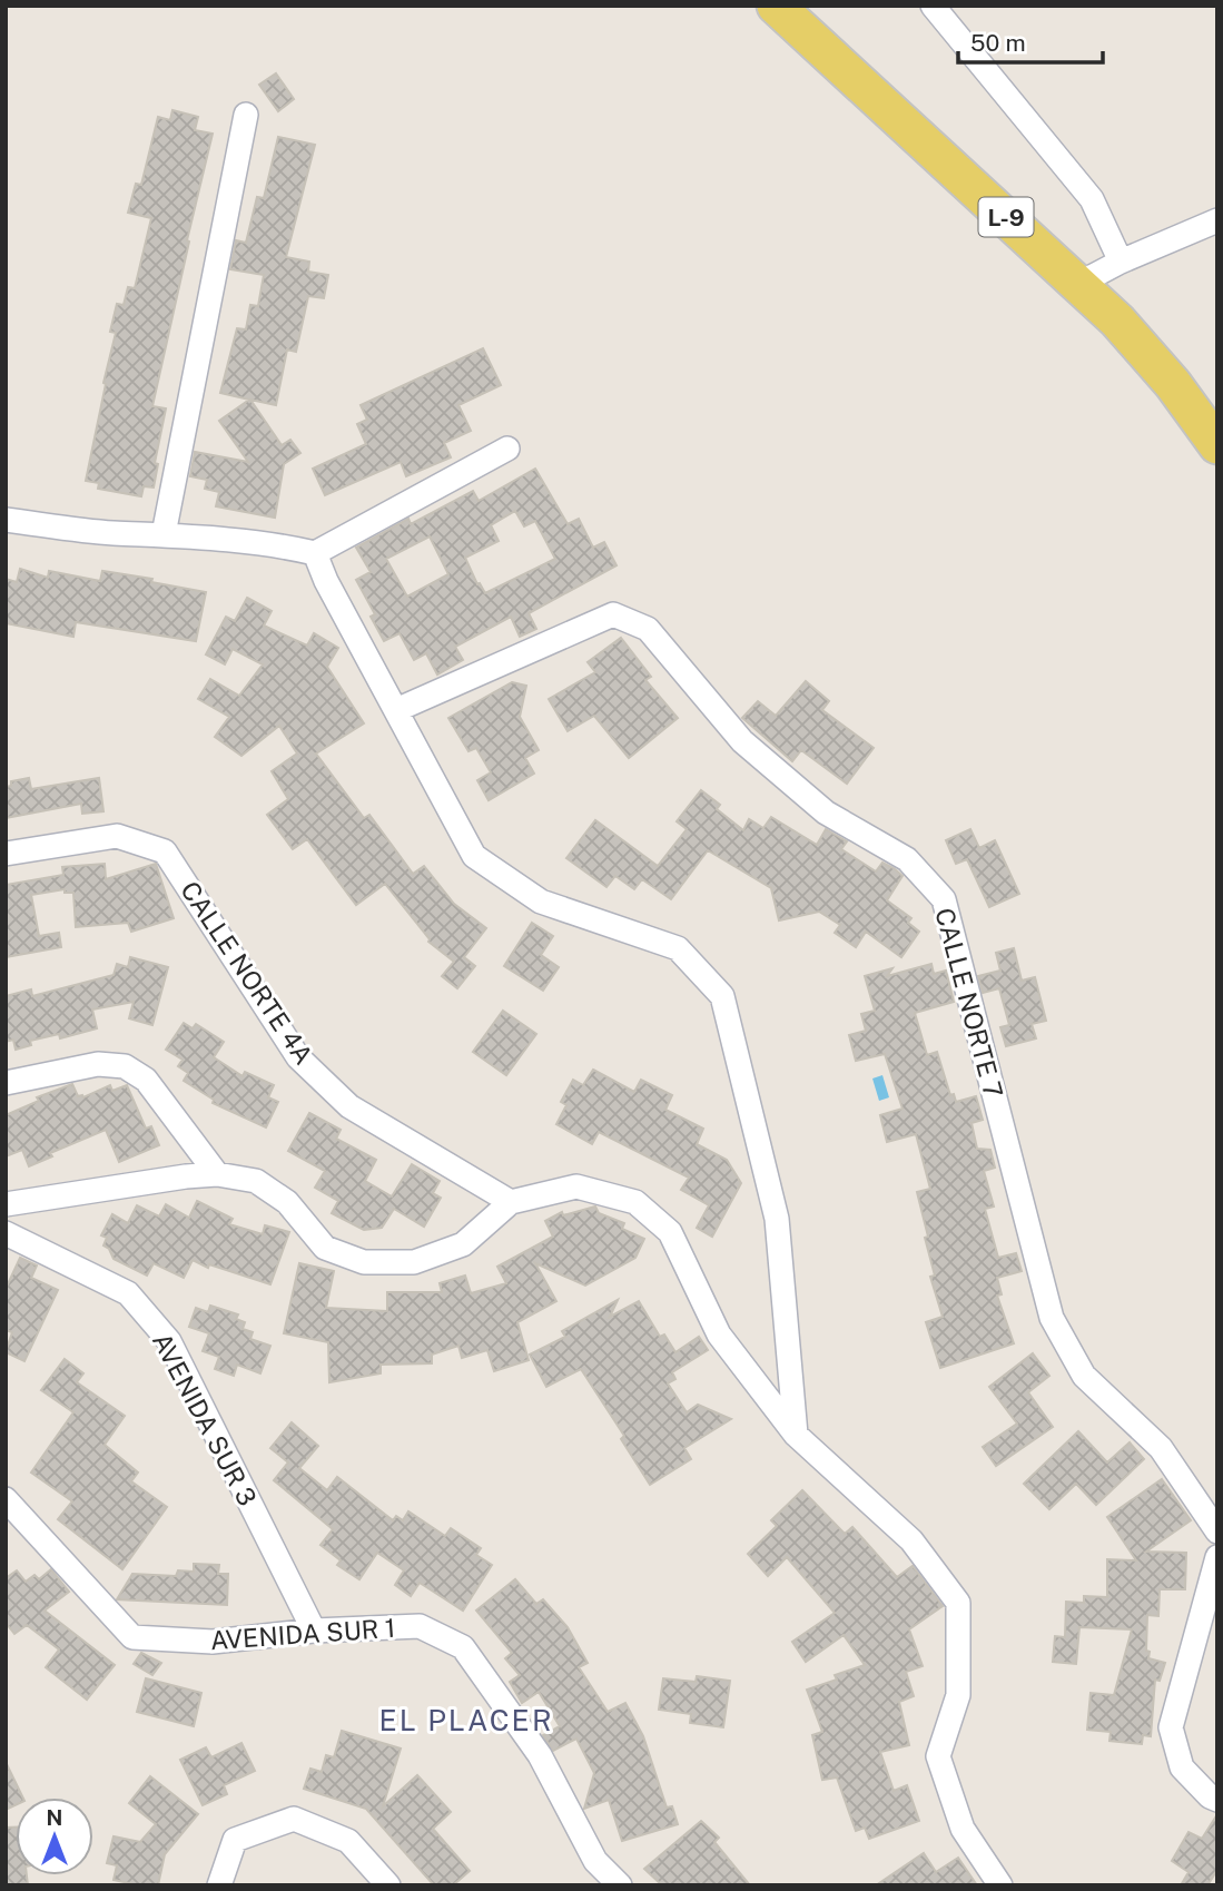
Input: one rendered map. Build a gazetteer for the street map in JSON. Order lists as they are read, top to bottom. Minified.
{"streets":{"main road":["L-9"],"street":["CALLE NORTE 4A","CALLE NORTE 7","AVENIDA SUR 3","AVENIDA SUR 1"]},"crossings":[["AVENIDA SUR 3","AVENIDA SUR 1"]],"districts":["EL PLACER"],"scale_bar":"50 m","north":"top"}
